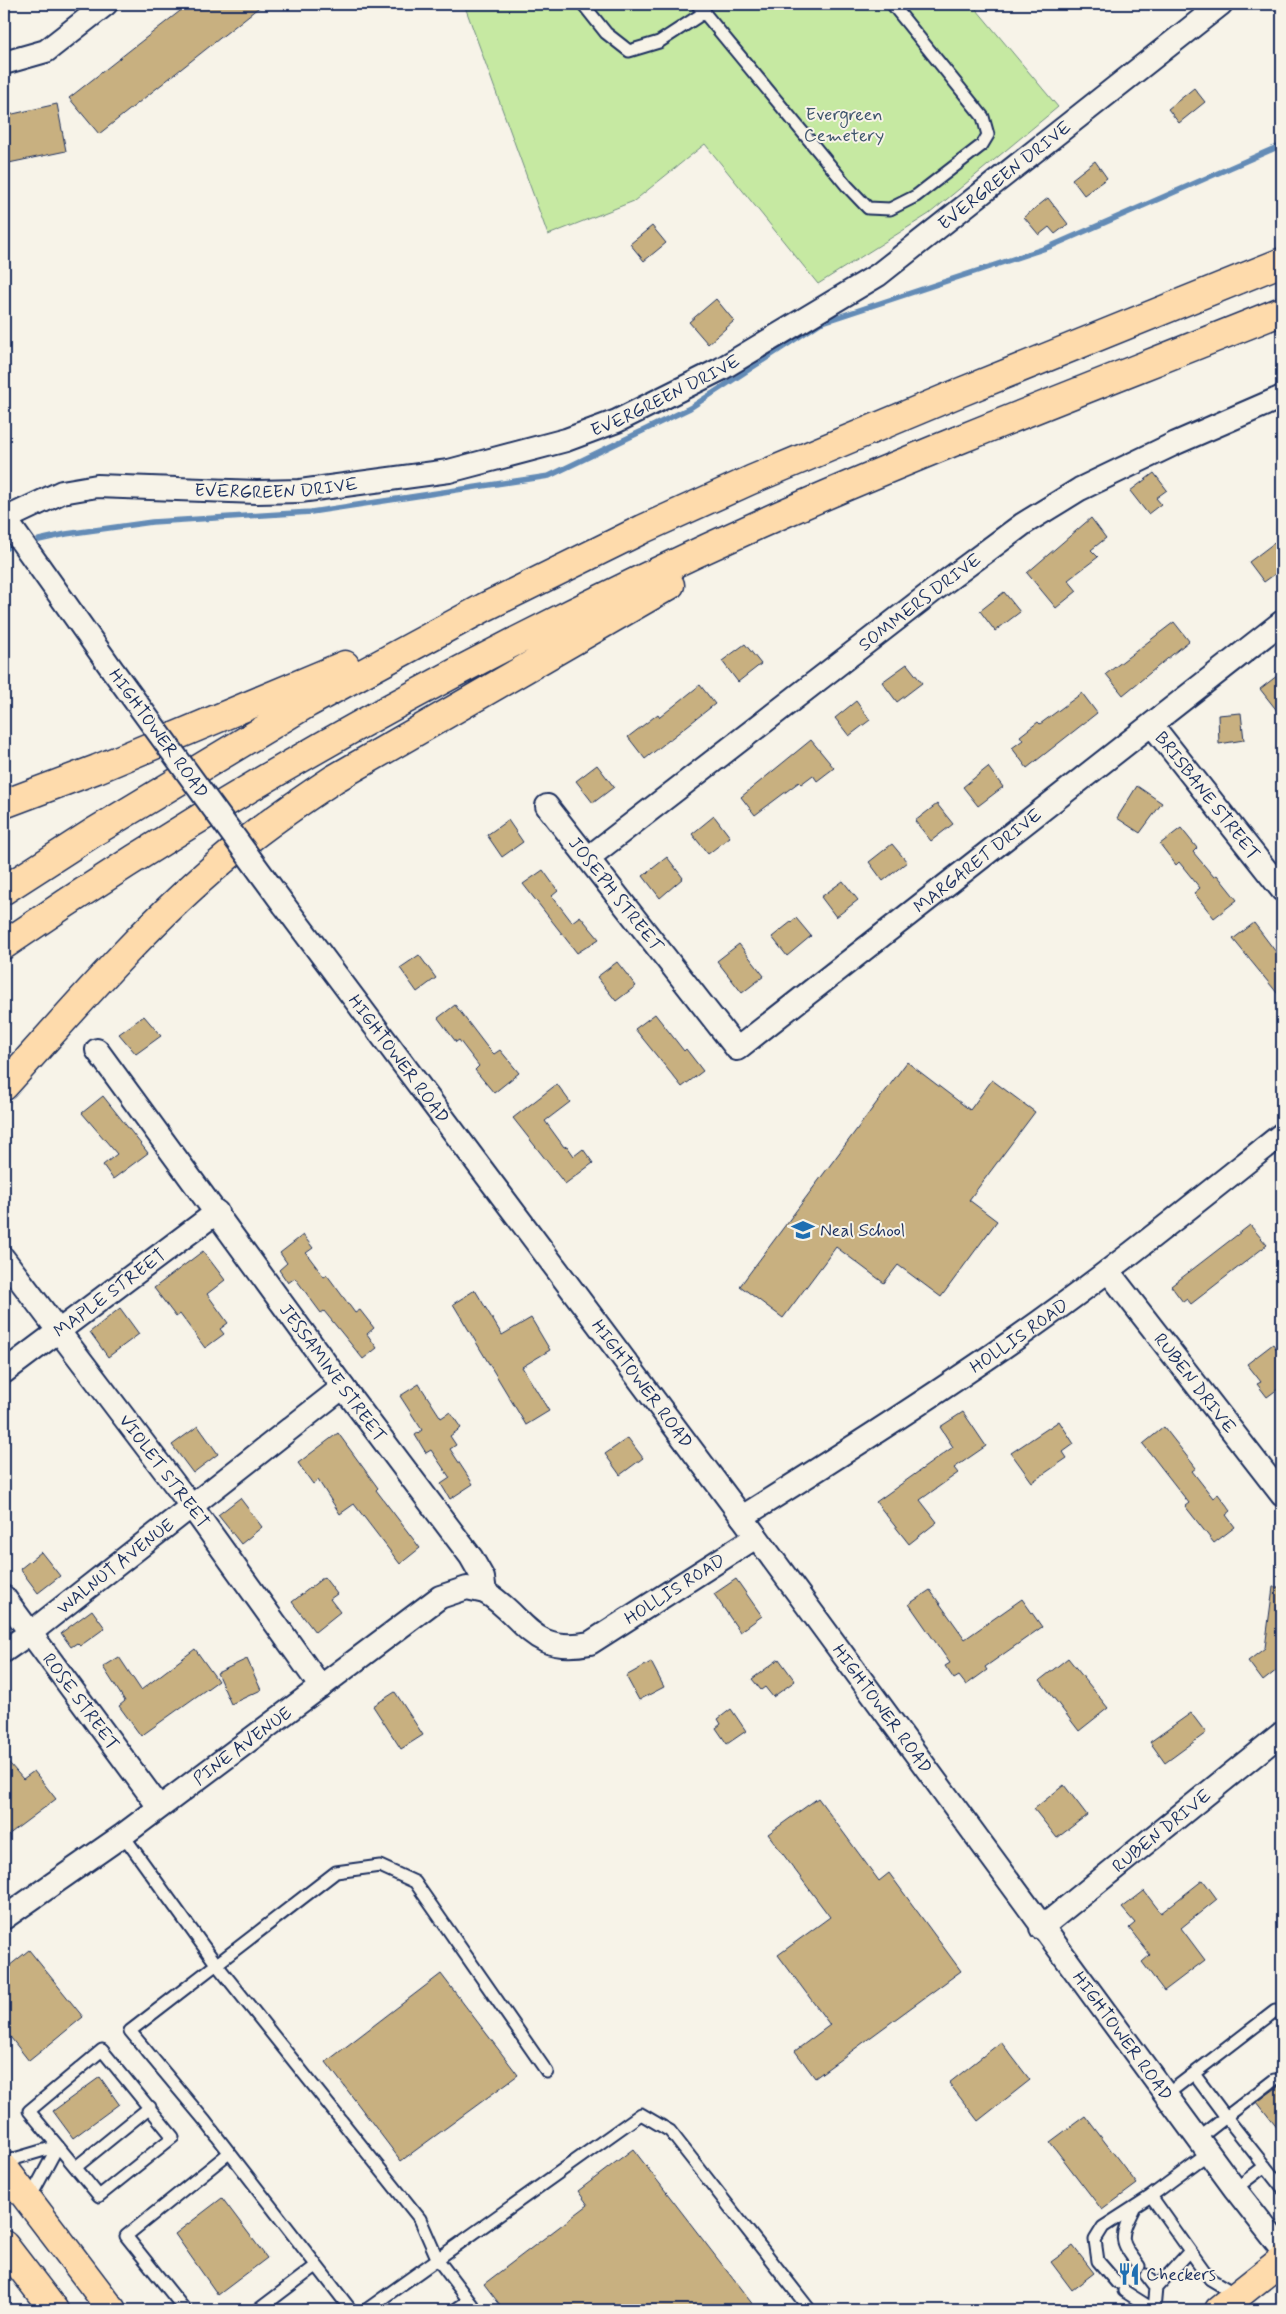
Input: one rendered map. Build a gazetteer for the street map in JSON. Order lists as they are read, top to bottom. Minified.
{"streets":{"street":["EVERGREEN DRIVE","SOMMERS DRIVE","HIGHTOWER ROAD","BRISBANE STREET","MARGARET DRIVE","JOSEPH STREET","MAPLE STREET","HOLLIS ROAD","JESSAMINE STREET","RUBEN DRIVE","VIOLET STREET","WALNUT AVENUE","ROSE STREET","PINE AVENUE"]},"crossings":[["EVERGREEN DRIVE","HIGHTOWER ROAD"],["SOMMERS DRIVE","JOSEPH STREET"],["HIGHTOWER ROAD","HOLLIS ROAD"],["HIGHTOWER ROAD","RUBEN DRIVE"],["BRISBANE STREET","MARGARET DRIVE"],["MARGARET DRIVE","JOSEPH STREET"],["MAPLE STREET","JESSAMINE STREET"],["MAPLE STREET","VIOLET STREET"],["HOLLIS ROAD","JESSAMINE STREET"],["HOLLIS ROAD","RUBEN DRIVE"],["HOLLIS ROAD","PINE AVENUE"],["JESSAMINE STREET","WALNUT AVENUE"],["JESSAMINE STREET","PINE AVENUE"],["VIOLET STREET","WALNUT AVENUE"],["VIOLET STREET","PINE AVENUE"],["WALNUT AVENUE","ROSE STREET"],["ROSE STREET","PINE AVENUE"]],"parks":["Evergreen Cemetery"],"places":{"school or university":["Neal School"],"restaurant":["Checkers"]}}
